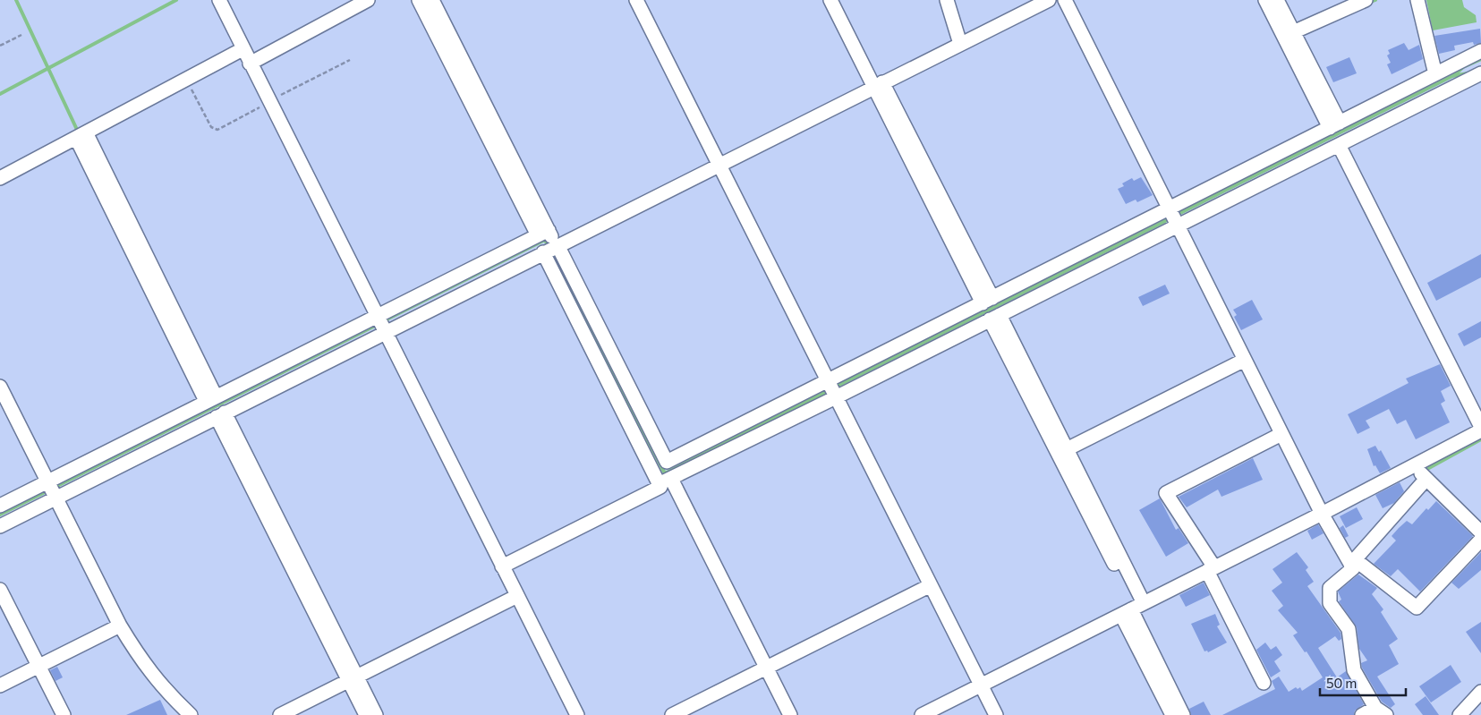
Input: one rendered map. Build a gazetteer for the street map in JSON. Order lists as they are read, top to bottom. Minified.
{"scale_bar":"50 m"}
